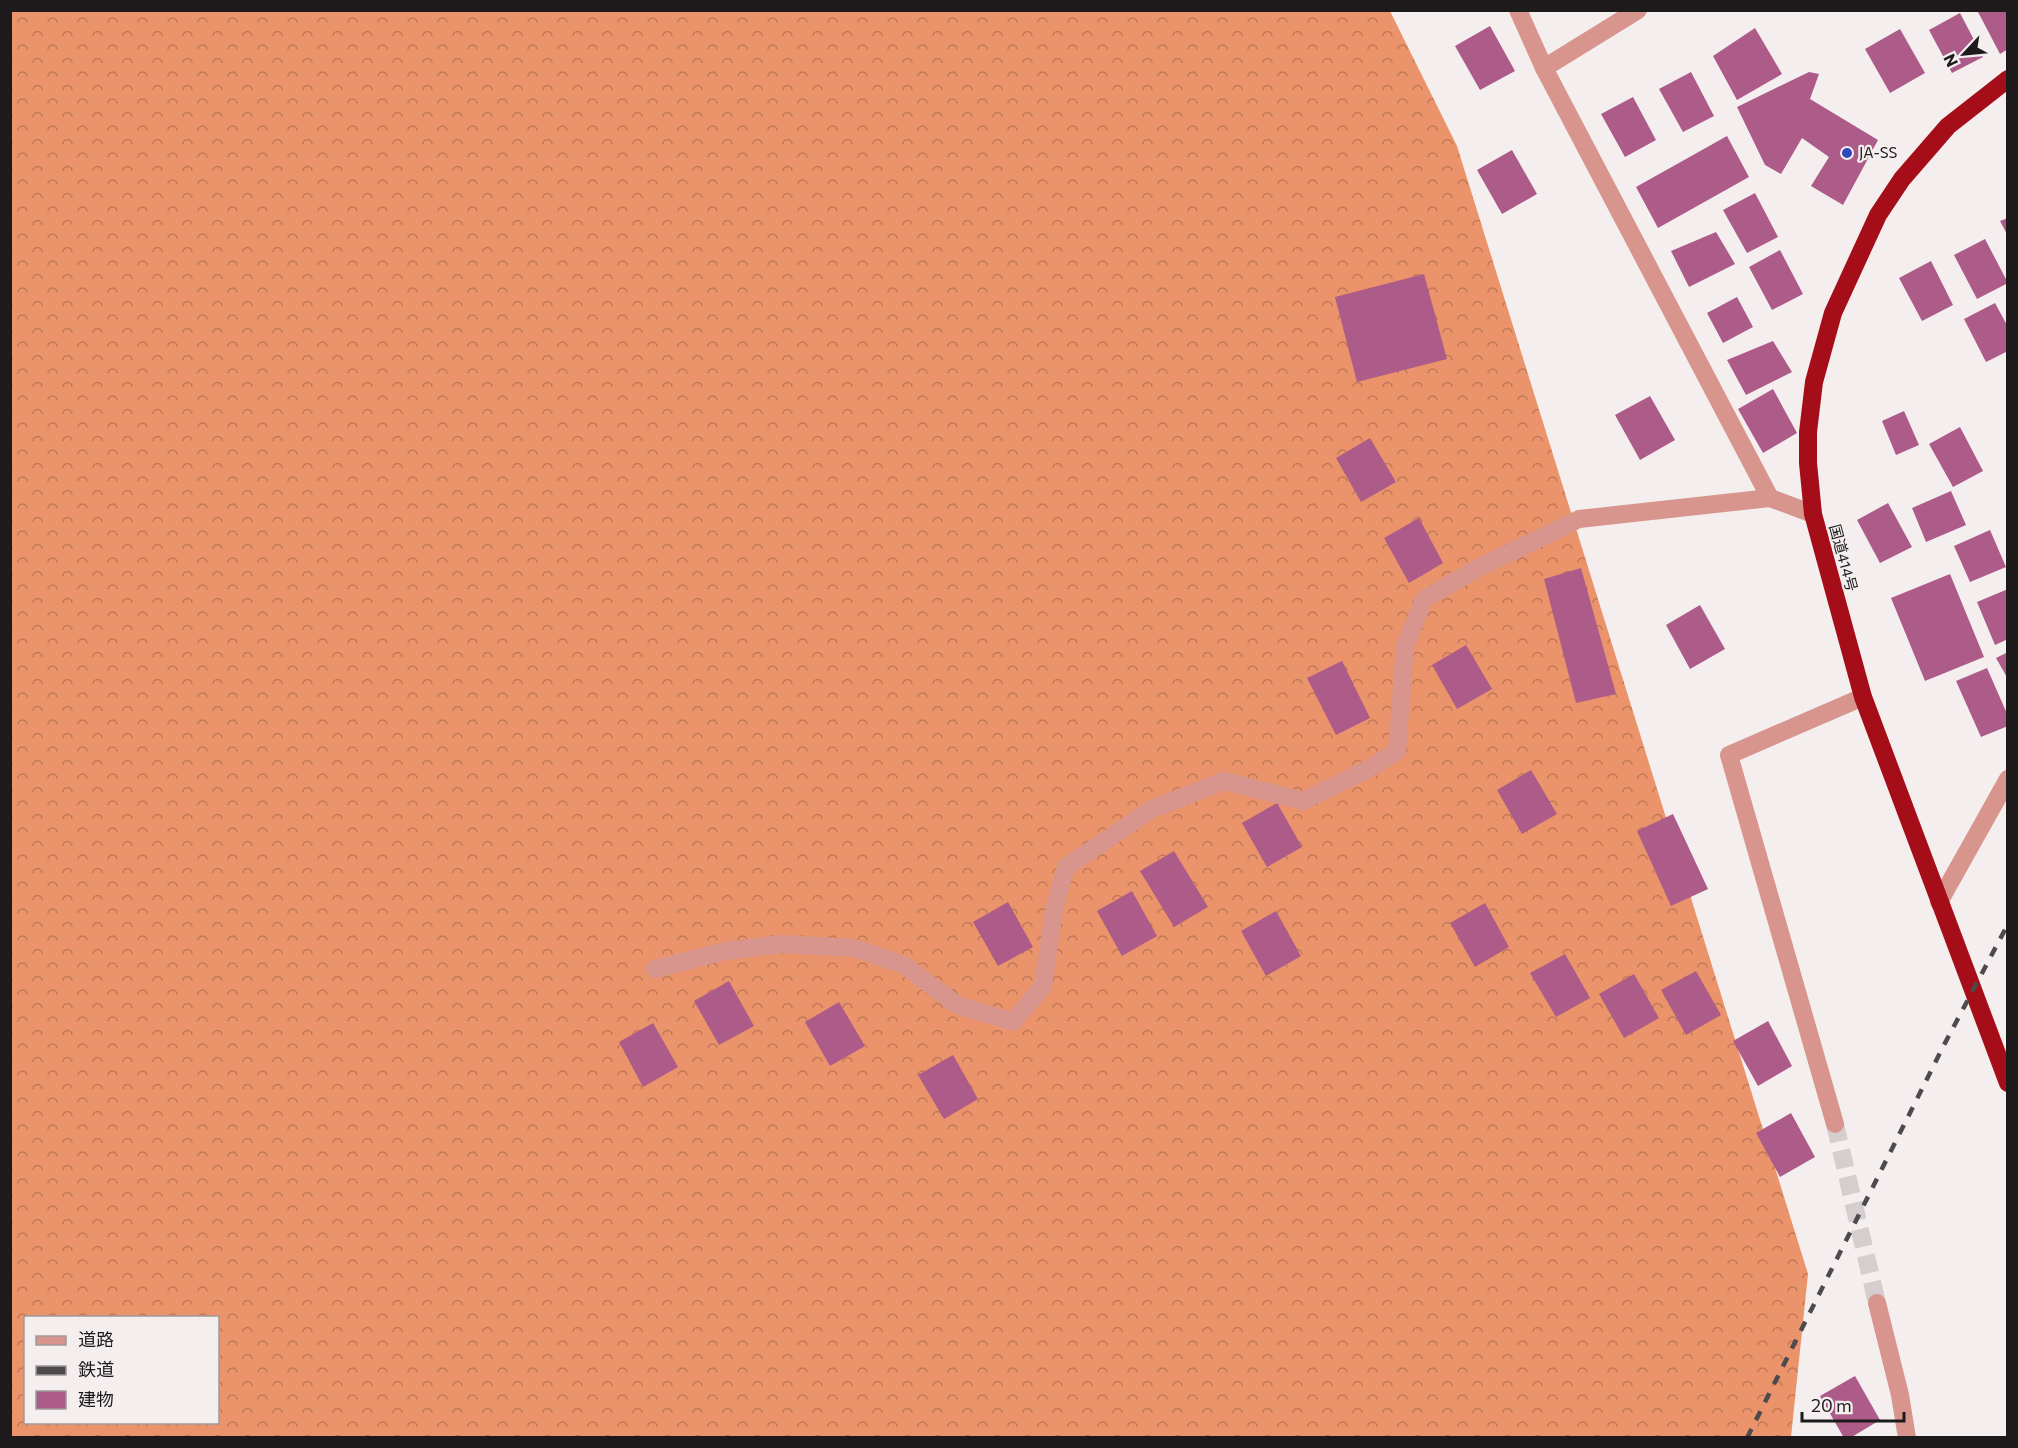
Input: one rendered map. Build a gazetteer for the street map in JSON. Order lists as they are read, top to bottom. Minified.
{"streets":{"highway":["国道414号"]},"places":["JA-SS"],"legend":["道路","鉄道","建物"],"scale_bar":"20 m","north":"bottom left"}
